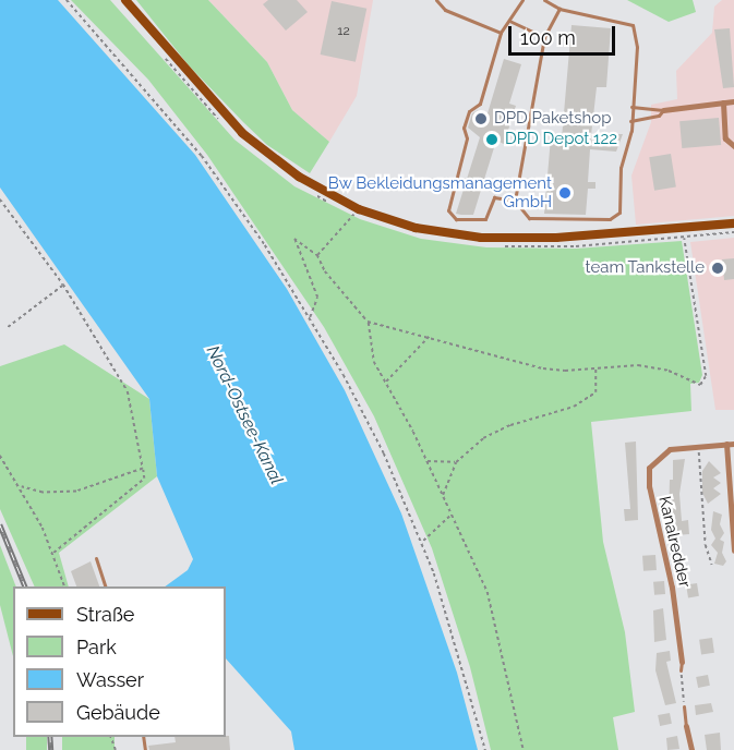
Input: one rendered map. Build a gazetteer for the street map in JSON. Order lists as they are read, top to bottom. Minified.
{"streets":{"street":["Kanalredder"]},"water":["Nord-Ostsee-Kanal"],"places":["DPD Paketshop","DPD Depot 122","Bw Bekleidungsmanagement GmbH","team Tankstelle"],"house_numbers":["12"],"legend":["Straße","Park","Wasser","Gebäude"],"scale_bar":"100 m"}
